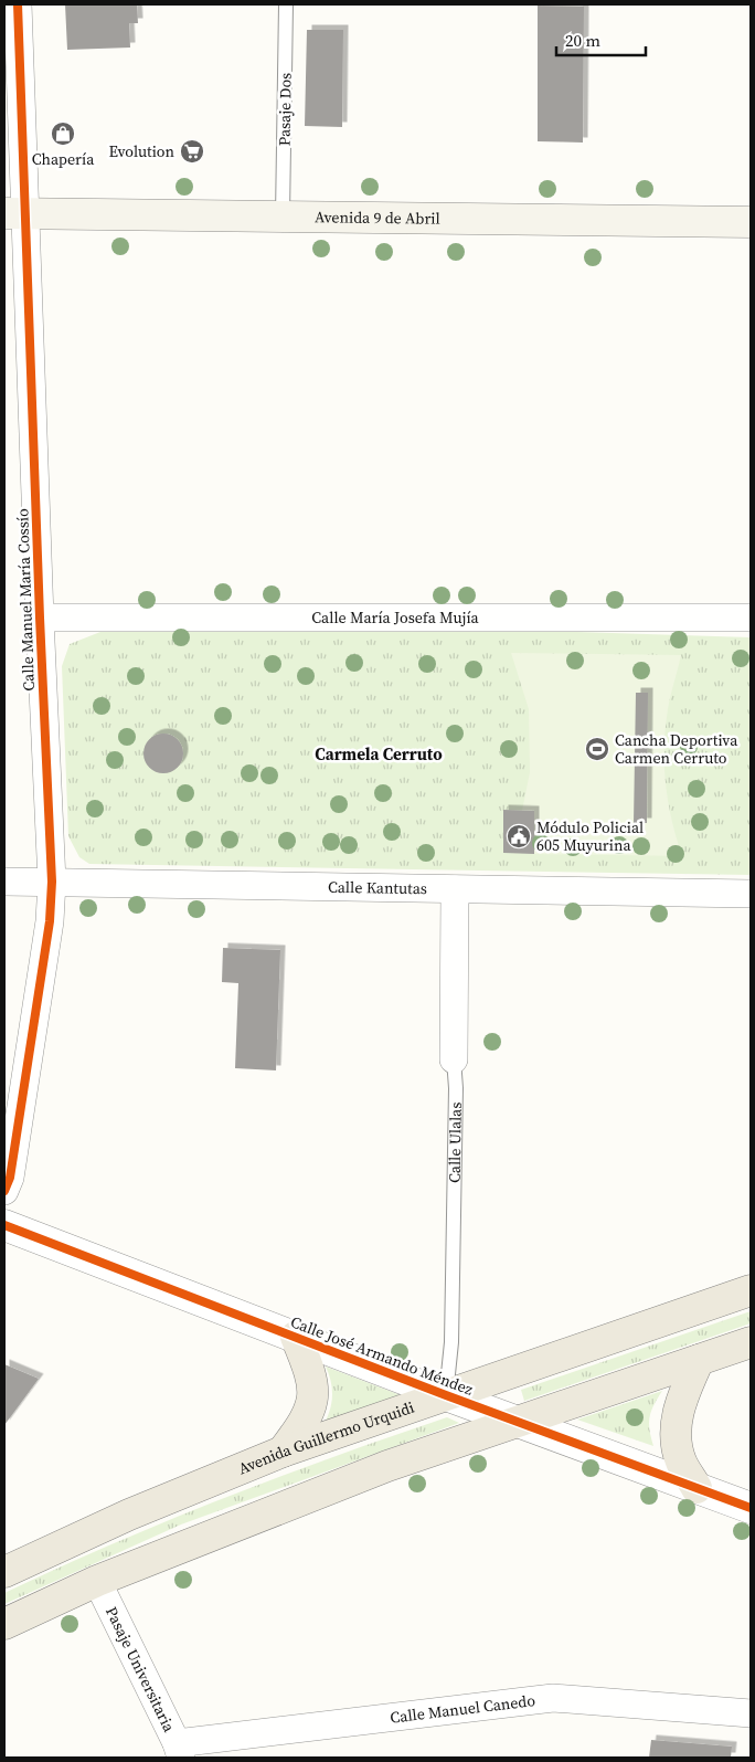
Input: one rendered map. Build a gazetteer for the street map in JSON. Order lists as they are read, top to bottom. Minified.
{"streets":{"main road":["Avenida 9 de Abril","Avenida Guillermo Urquidi"],"street":["Calle Manuel María Cossío","Calle María Josefa Mujía","Calle Kantutas","Calle Ulalas","Calle José Armando Méndez","Pasaje Universitaria","Calle Manuel Canedo"],"lane":["Pasaje Dos"]},"crossings":[["Pasaje Dos","Avenida 9 de Abril"],["Avenida 9 de Abril","Calle Manuel María Cossío"],["Calle Manuel María Cossío","Calle María Josefa Mujía"],["Calle Manuel María Cossío","Calle Kantutas"],["Calle Kantutas","Calle Ulalas"],["Calle Ulalas","Calle José Armando Méndez"],["Calle Ulalas","Avenida Guillermo Urquidi"],["Calle José Armando Méndez","Avenida Guillermo Urquidi"],["Pasaje Universitaria","Calle Manuel Canedo"]],"districts":["Carmela Cerruto"],"places":{"shop":["Chapería"],"supermarket":["Evolution"],"sports":["Cancha Deportiva Carmen Cerruto"],"public building":["Módulo Policial 605 Muyurina"]},"scale_bar":"20 m"}
